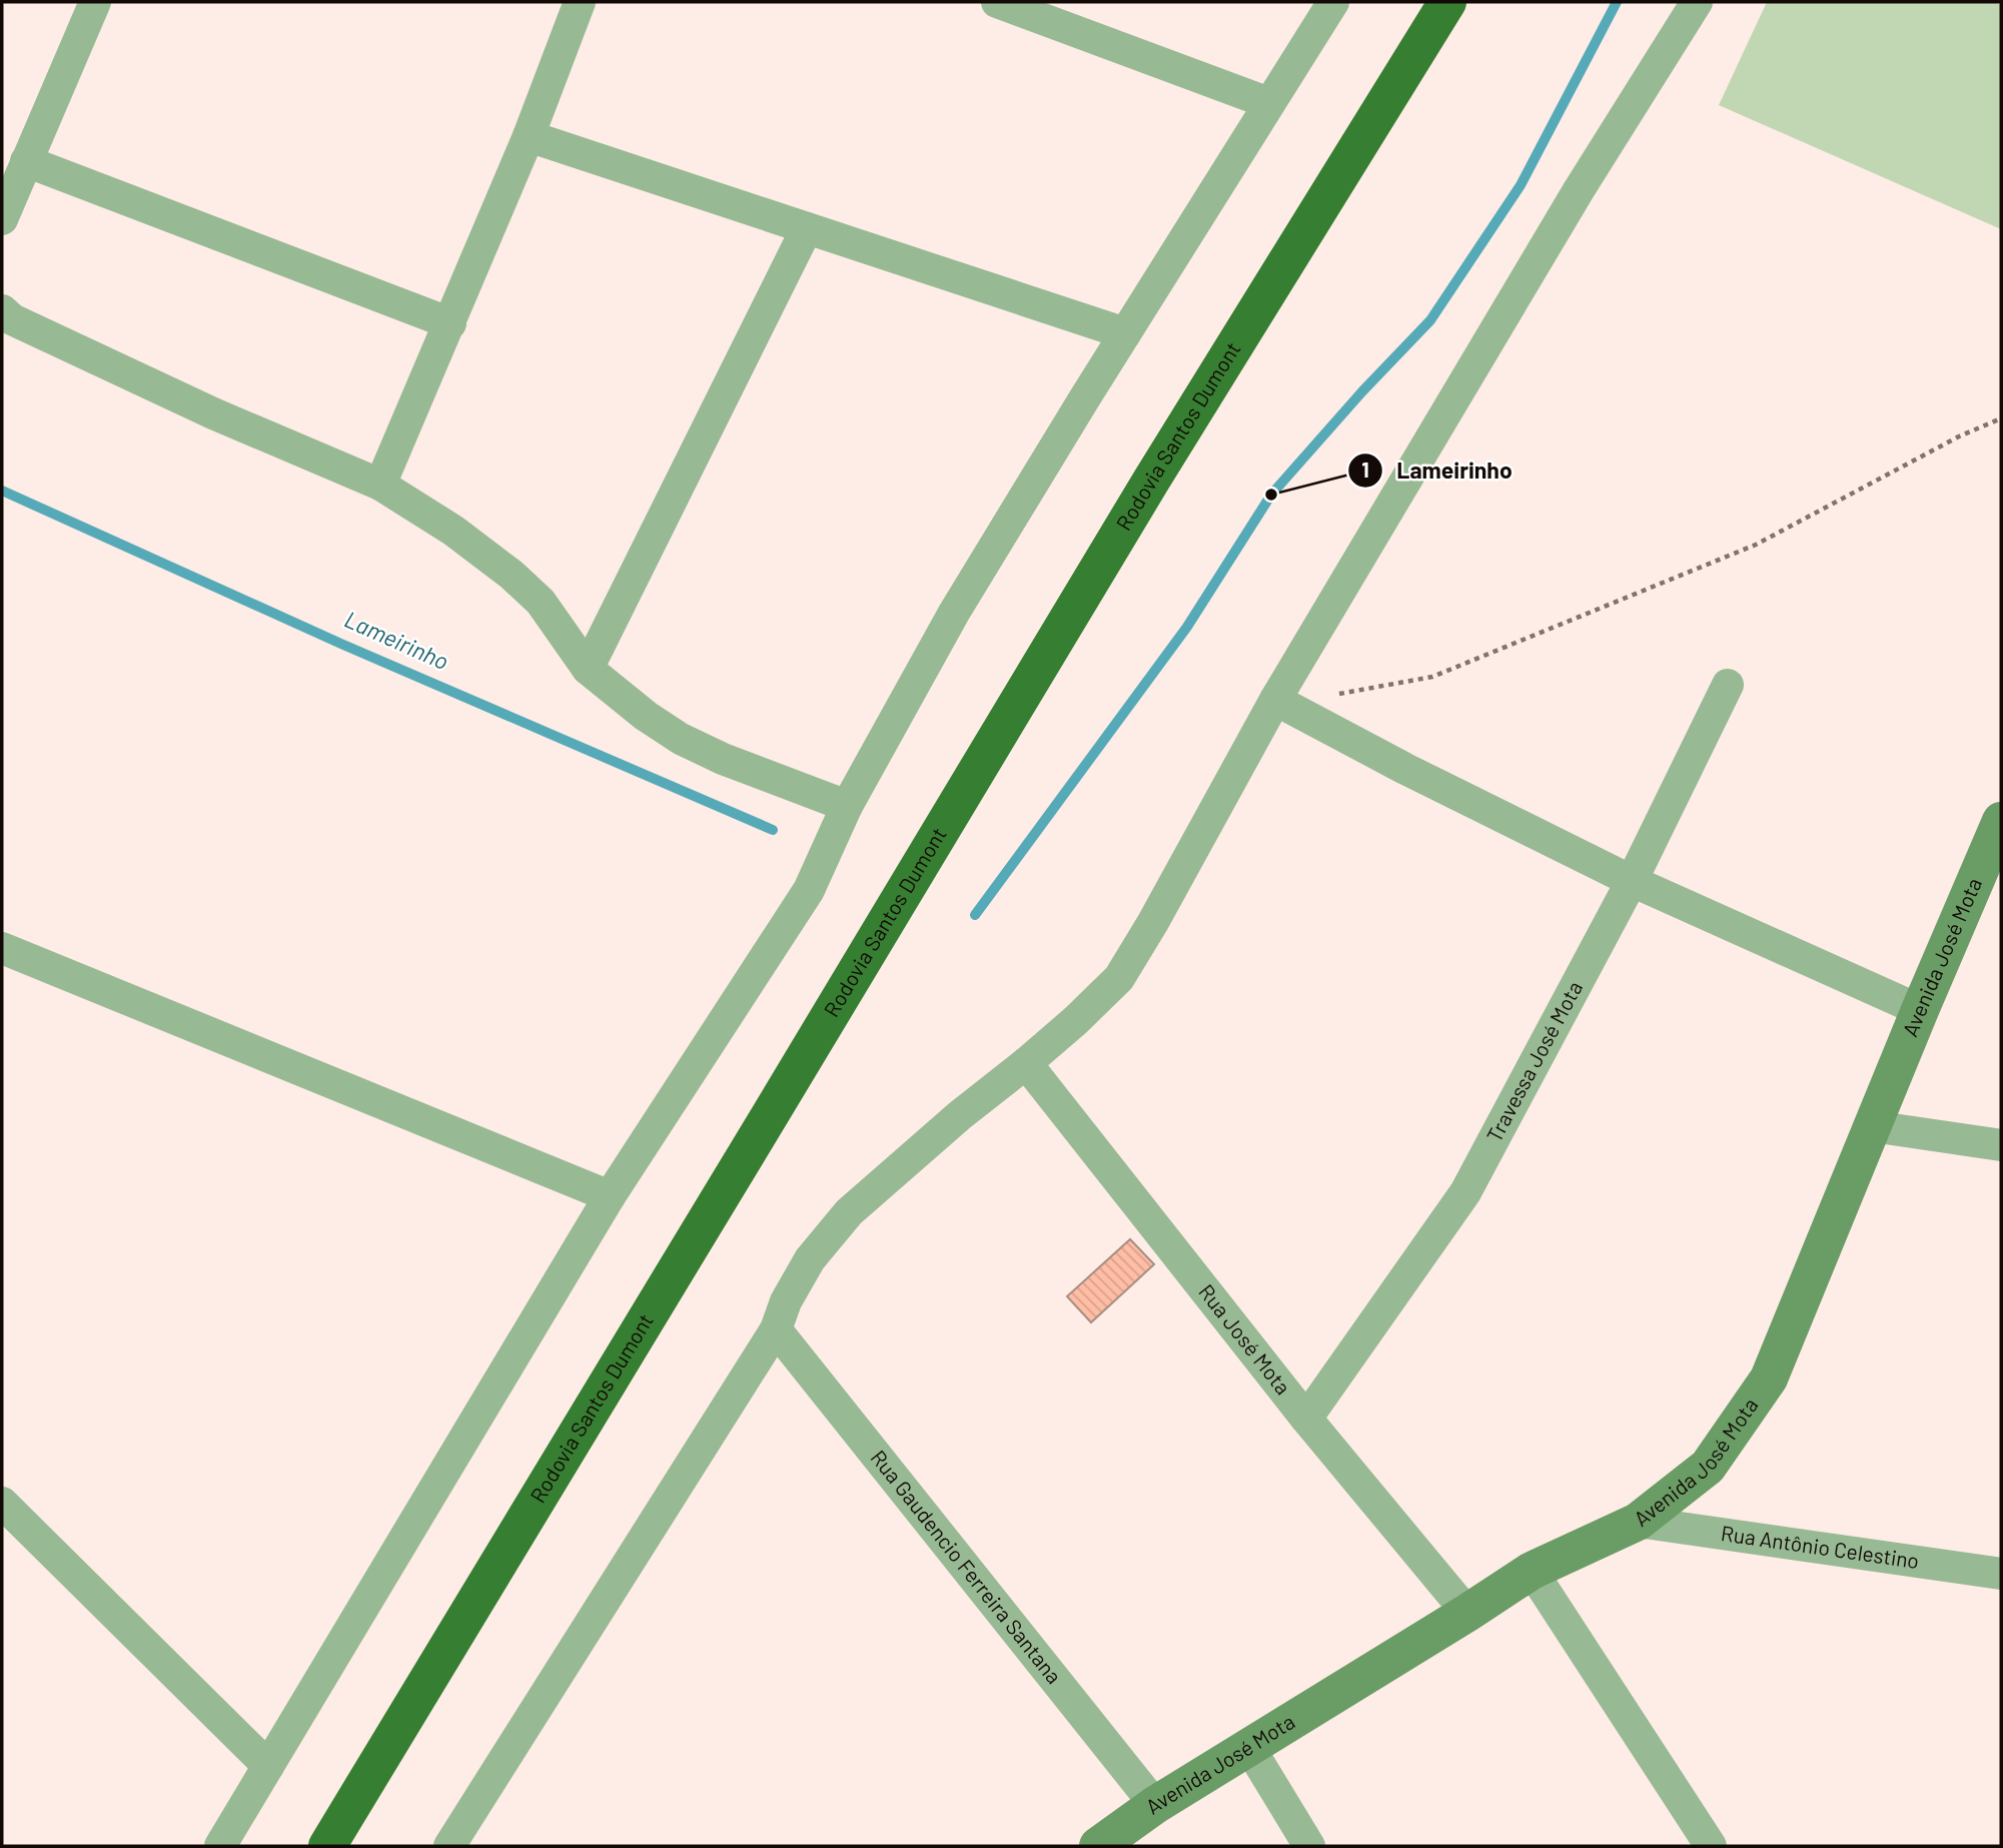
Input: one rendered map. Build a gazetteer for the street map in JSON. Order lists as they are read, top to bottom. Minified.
{"streets":{"highway":["Rodovia Santos Dumont"],"main road":["Avenida José Mota"],"street":["Travessa José Mota","Rua José Mota","Rua Antônio Celestino","Rua Gaudencio Ferreira Santana"]},"crossings":[["Avenida José Mota","Rua José Mota"],["Avenida José Mota","Rua Antônio Celestino"],["Avenida José Mota","Rua Gaudencio Ferreira Santana"],["Travessa José Mota","Rua José Mota"]],"water":["Lameirinho"],"places":["Lameirinho"]}
